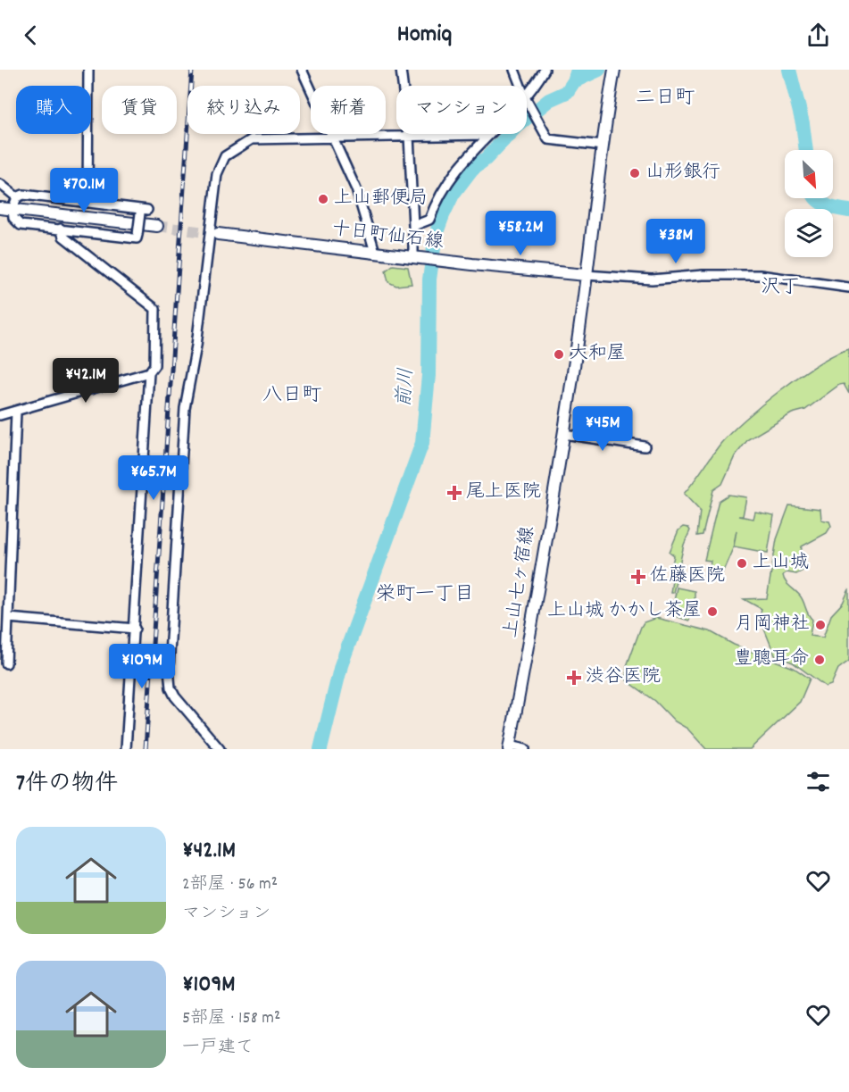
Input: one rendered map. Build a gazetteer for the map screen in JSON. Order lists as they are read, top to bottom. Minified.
{"streets":{"main road":["十日町仙石線","上山七ヶ宿線"]},"crossings":[["十日町仙石線","上山七ヶ宿線"]],"districts":["二日町","沢丁","八日町","栄町一丁目"],"water":["前川"],"places":{"other":["山形銀行","上山郵便局","大和屋","上山城","上山城 かかし茶屋","月岡神社","豊聰耳命"],"health":["尾上医院","佐藤医院","渋谷医院"]},"north":"bottom right","page":{"header":"Homiq","chip":["購入","賃貸","絞り込み","新着","マンション"],"price":["¥70.1M","¥58.2M","¥38M","¥42.1M","¥45M","¥65.7M","¥109M"],"heading":"7件の物件","list":[{"name":"¥42.1M","note":"2部屋 · 56 m² · マンション"},{"name":"¥109M","note":"5部屋 · 158 m² · 一戸建て"}]}}
